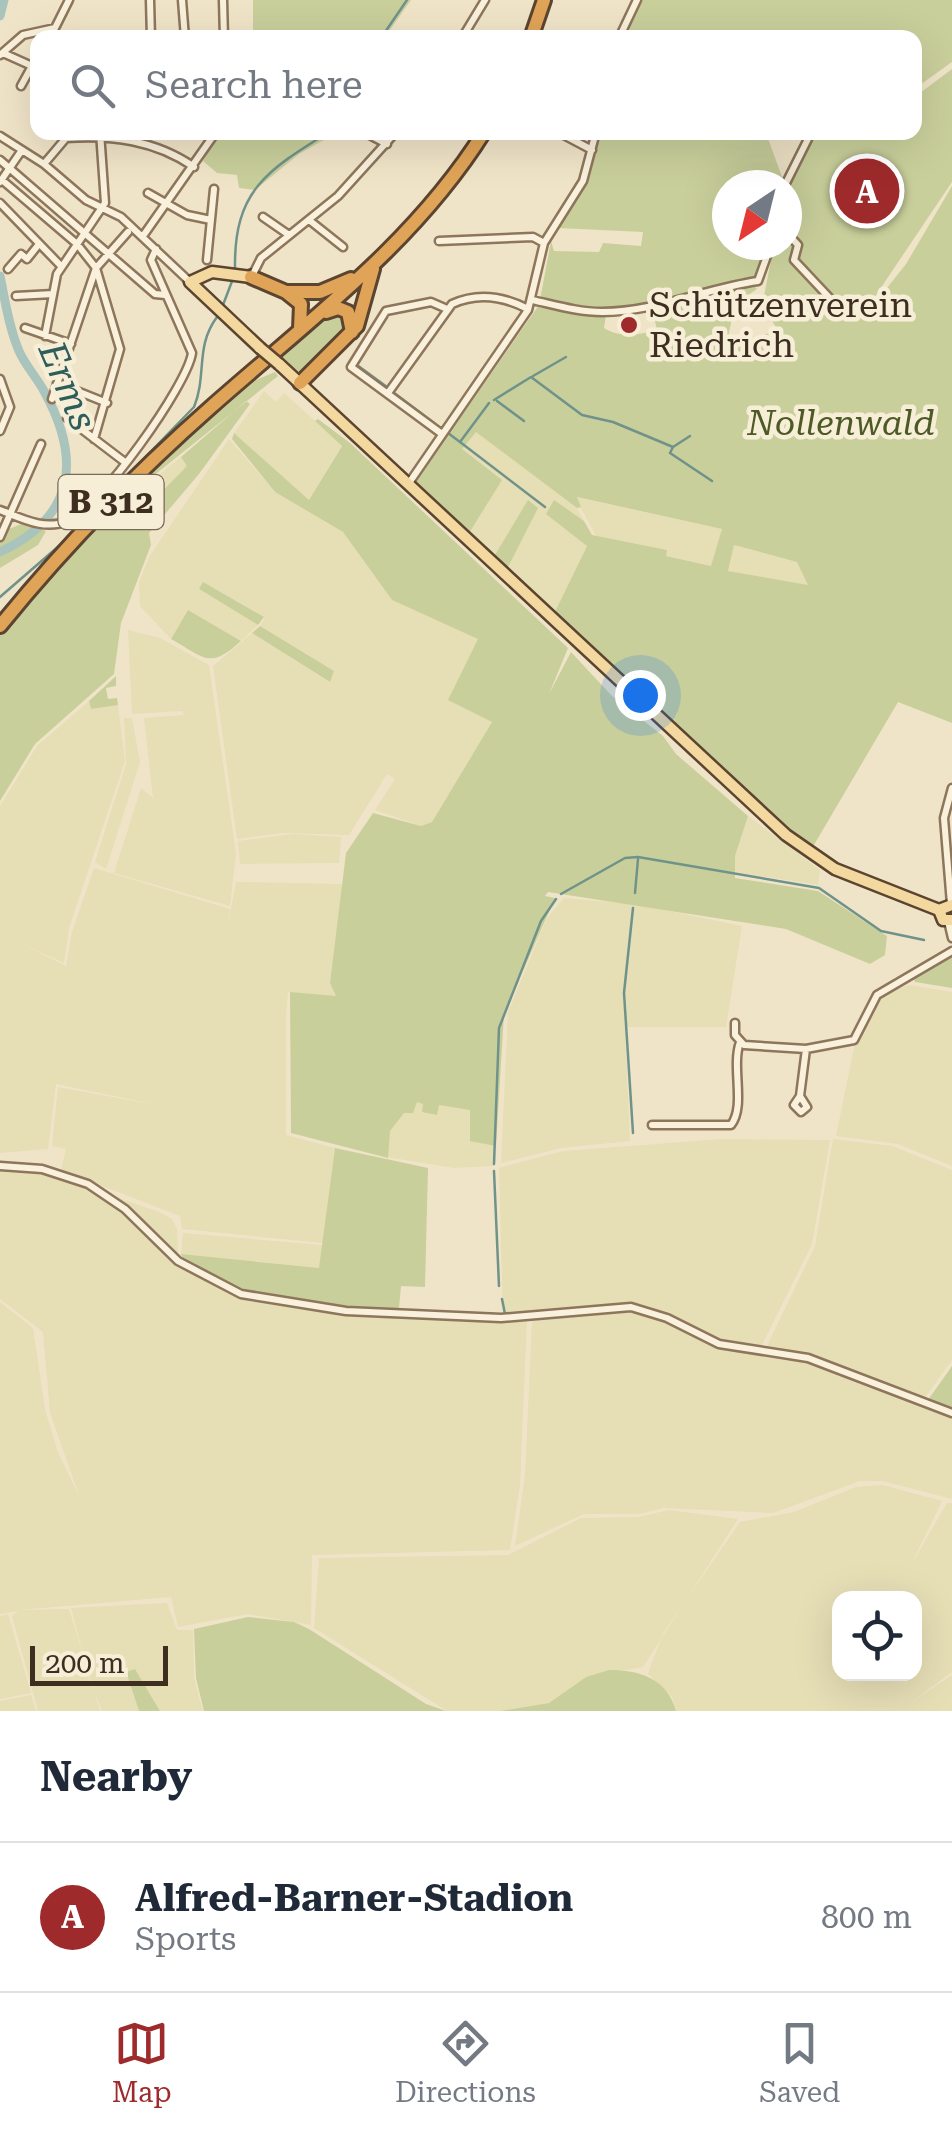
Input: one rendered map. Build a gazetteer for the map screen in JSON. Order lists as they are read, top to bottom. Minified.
{"streets":{"highway":["B 312"]},"water":["Erms"],"parks":["Nollenwald"],"places":["Schützenverein Riedrich"],"scale_bar":"200 m","north":"bottom left","page":{"search":"Search here","pins":"A","scale":"200 m","heading":"Nearby","list":[{"mark":"A","name":"Alfred-Barner-Stadion","note":"Sports","value":"800 m"}],"nav":["Map","Directions","Saved"]}}
